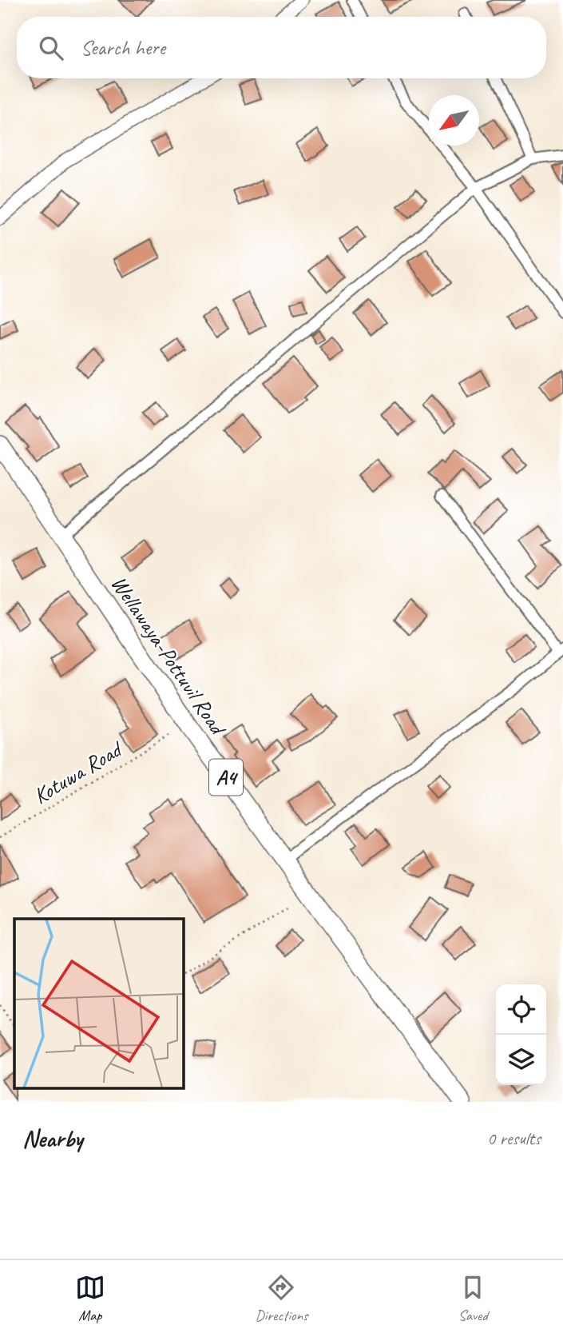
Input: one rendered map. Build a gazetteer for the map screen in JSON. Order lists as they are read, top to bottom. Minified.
{"streets":{"highway":["Wellawaya-Pottuvil Road","A4"],"path":["Kotuwa Road"]},"north":"bottom left","page":{"search":"Search here","heading":["Nearby","0 results"],"nav":["Map","Directions","Saved"]}}
